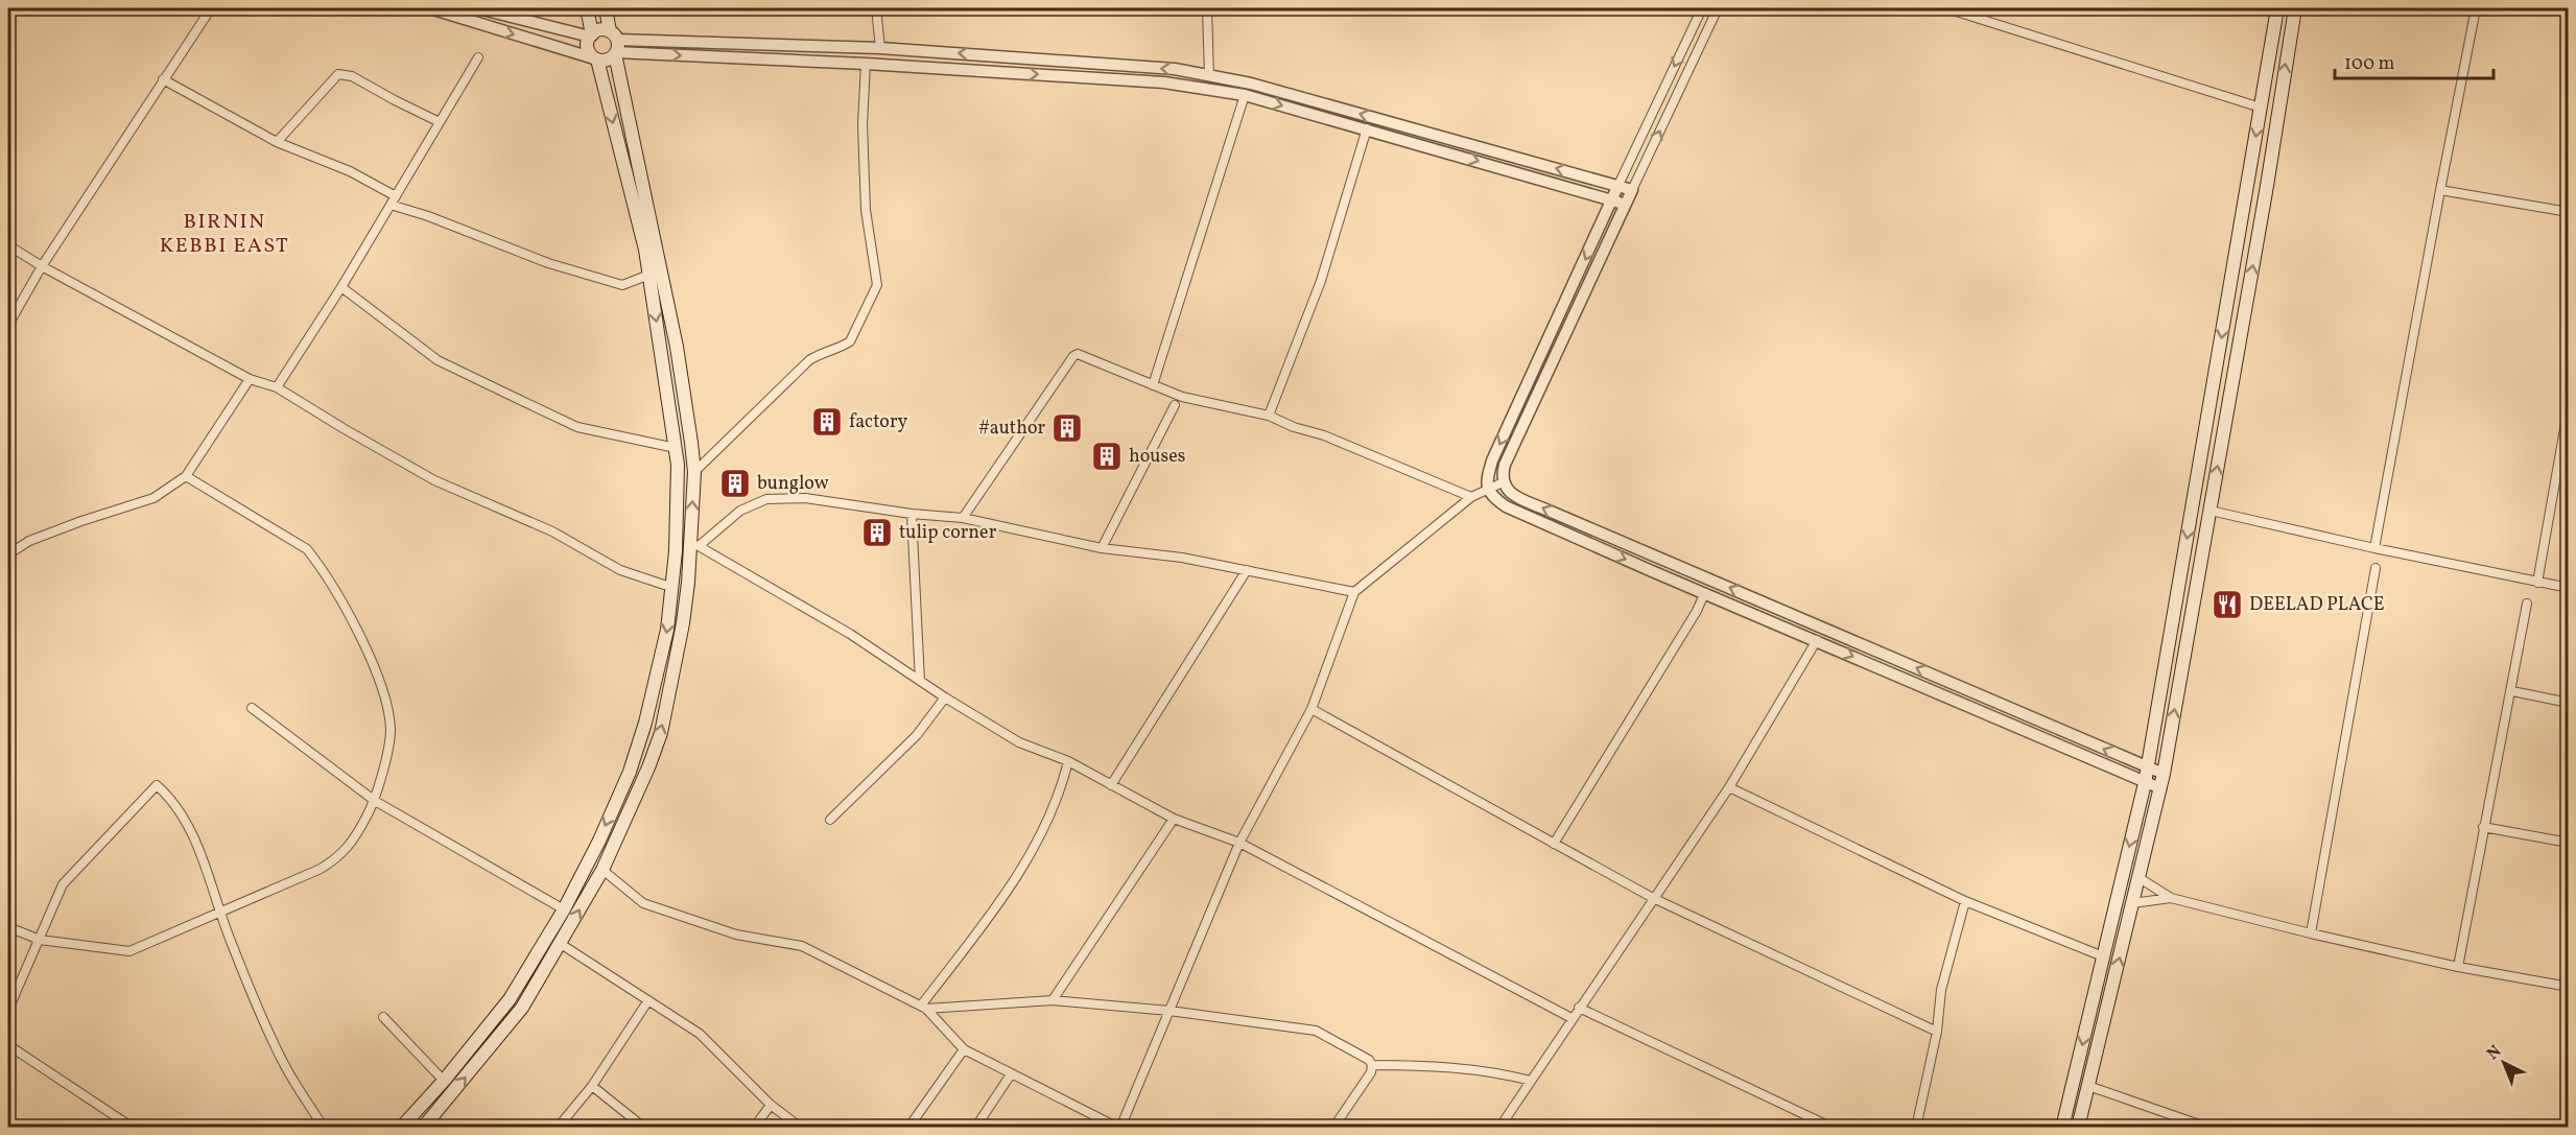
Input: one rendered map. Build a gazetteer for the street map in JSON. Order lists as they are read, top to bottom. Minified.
{"districts":["BIRNIN KEBBI EAST"],"places":{"building":["factory","#author","houses","bunglow","tulip corner"],"restaurant":["DEELAD PLACE"]},"scale_bar":"100 m","north":"top left"}
